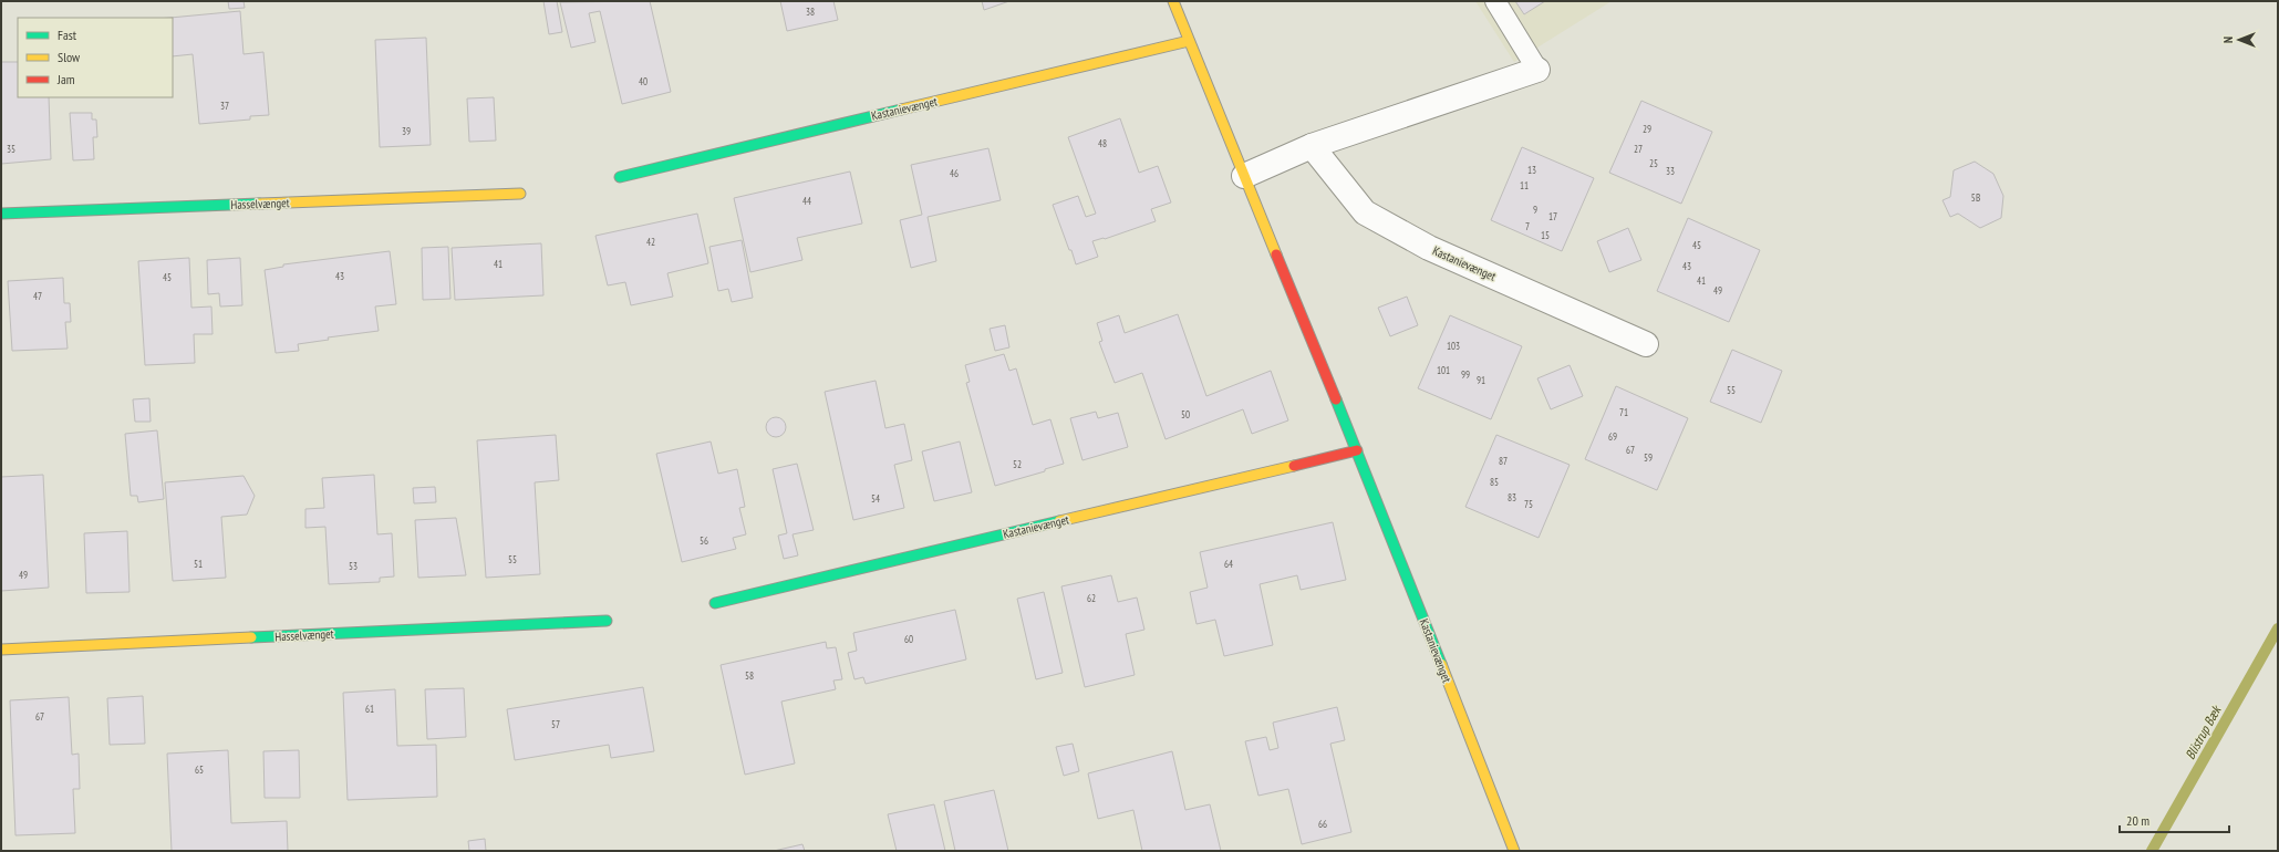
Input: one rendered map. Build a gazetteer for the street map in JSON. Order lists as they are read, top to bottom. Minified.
{"streets":{"street":["Kastanievænget","Hasselvænget"]},"water":["Blistrup Bæk"],"house_numbers":["38","40","37","29","39","48","35","27","25","13","33","46","11","5B","44","9","17","7","15","42","45","41","43","43","45","41","49","47","103","101","99","91","55","71","50","69","67","59","87","52","85","83","54","75","56","55","51","64","53","49","62","60","58","61","67","57","65","66"],"legend":["Fast","Slow","Jam"],"scale_bar":"20 m","north":"left"}
